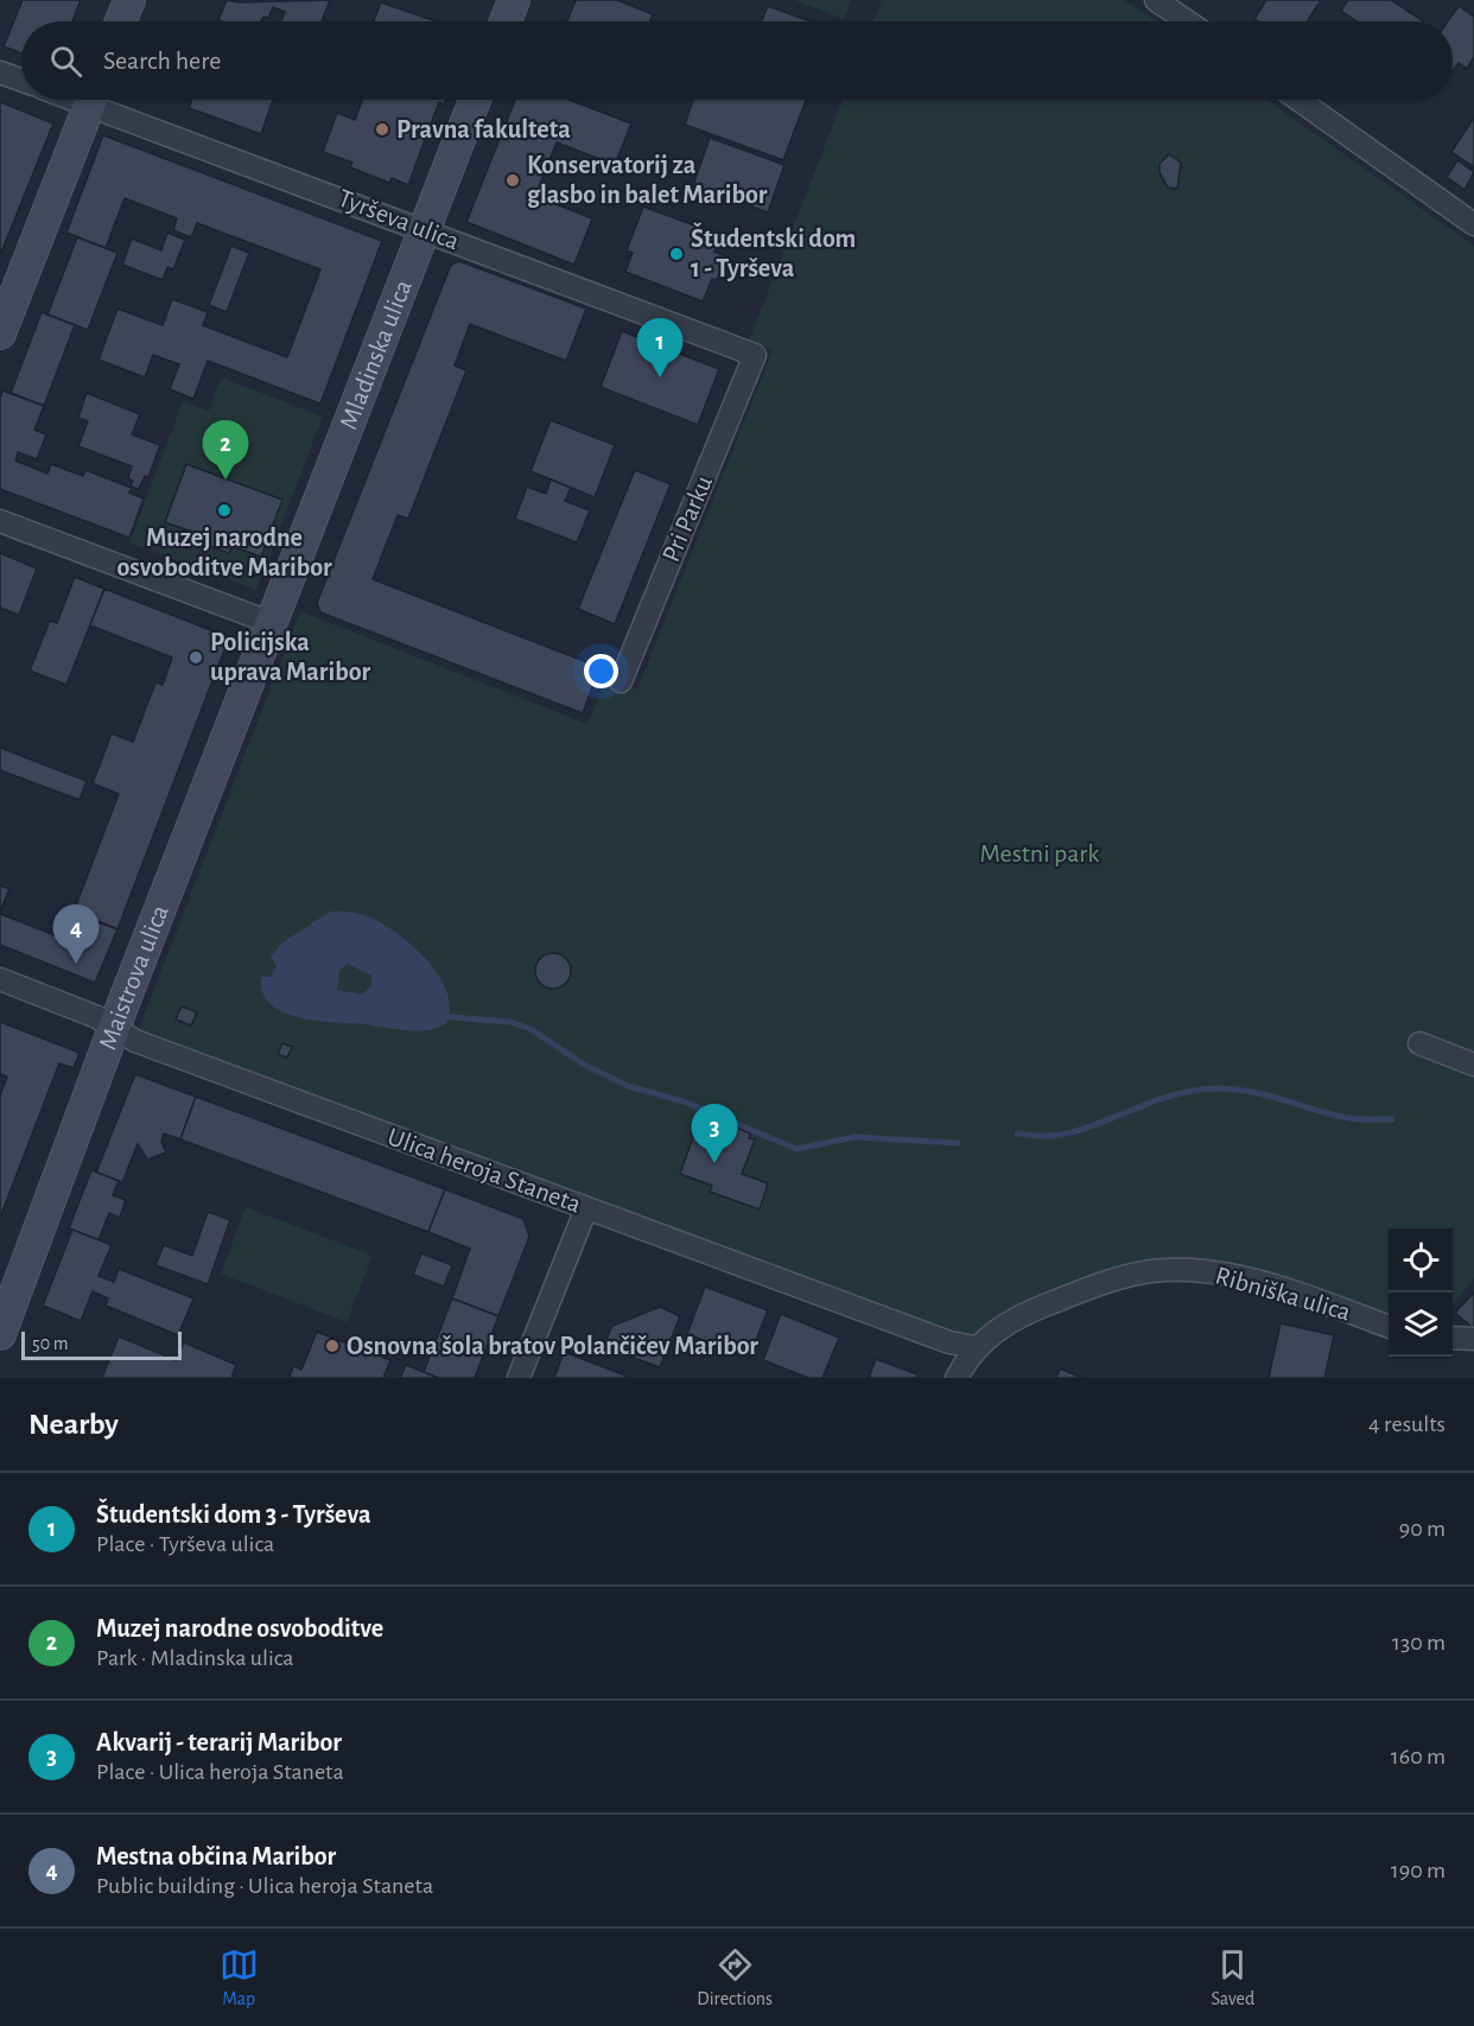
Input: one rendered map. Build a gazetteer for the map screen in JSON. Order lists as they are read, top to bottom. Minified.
{"streets":{"street":["Tyrševa ulica","Mladinska ulica","Pri Parku","Maistrova ulica","Ulica heroja Staneta","Ribniška ulica"]},"crossings":[["Tyrševa ulica","Mladinska ulica"],["Tyrševa ulica","Pri Parku"],["Mladinska ulica","Maistrova ulica"],["Maistrova ulica","Ulica heroja Staneta"],["Ulica heroja Staneta","Ribniška ulica"]],"parks":["Mestni park"],"places":["Pravna fakulteta","Konservatorij za glasbo in balet Maribor","Študentski dom 1 - Tyrševa","Muzej narodne osvoboditve Maribor","Policijska uprava Maribor","Osnovna šola bratov Polančičev Maribor"],"scale_bar":"50 m","page":{"search":"Search here","pins":["1","2","4","3"],"scale":"50 m","heading":["Nearby","4 results"],"list":[{"mark":"1","name":"Študentski dom 3 - Tyrševa","note":"Place · Tyrševa ulica","value":"90 m"},{"mark":"2","name":"Muzej narodne osvoboditve","note":"Park · Mladinska ulica","value":"130 m"},{"mark":"3","name":"Akvarij - terarij Maribor","note":"Place · Ulica heroja Staneta","value":"160 m"},{"mark":"4","name":"Mestna občina Maribor","note":"Public building · Ulica heroja Staneta","value":"190 m"}],"nav":["Map","Directions","Saved"]}}
